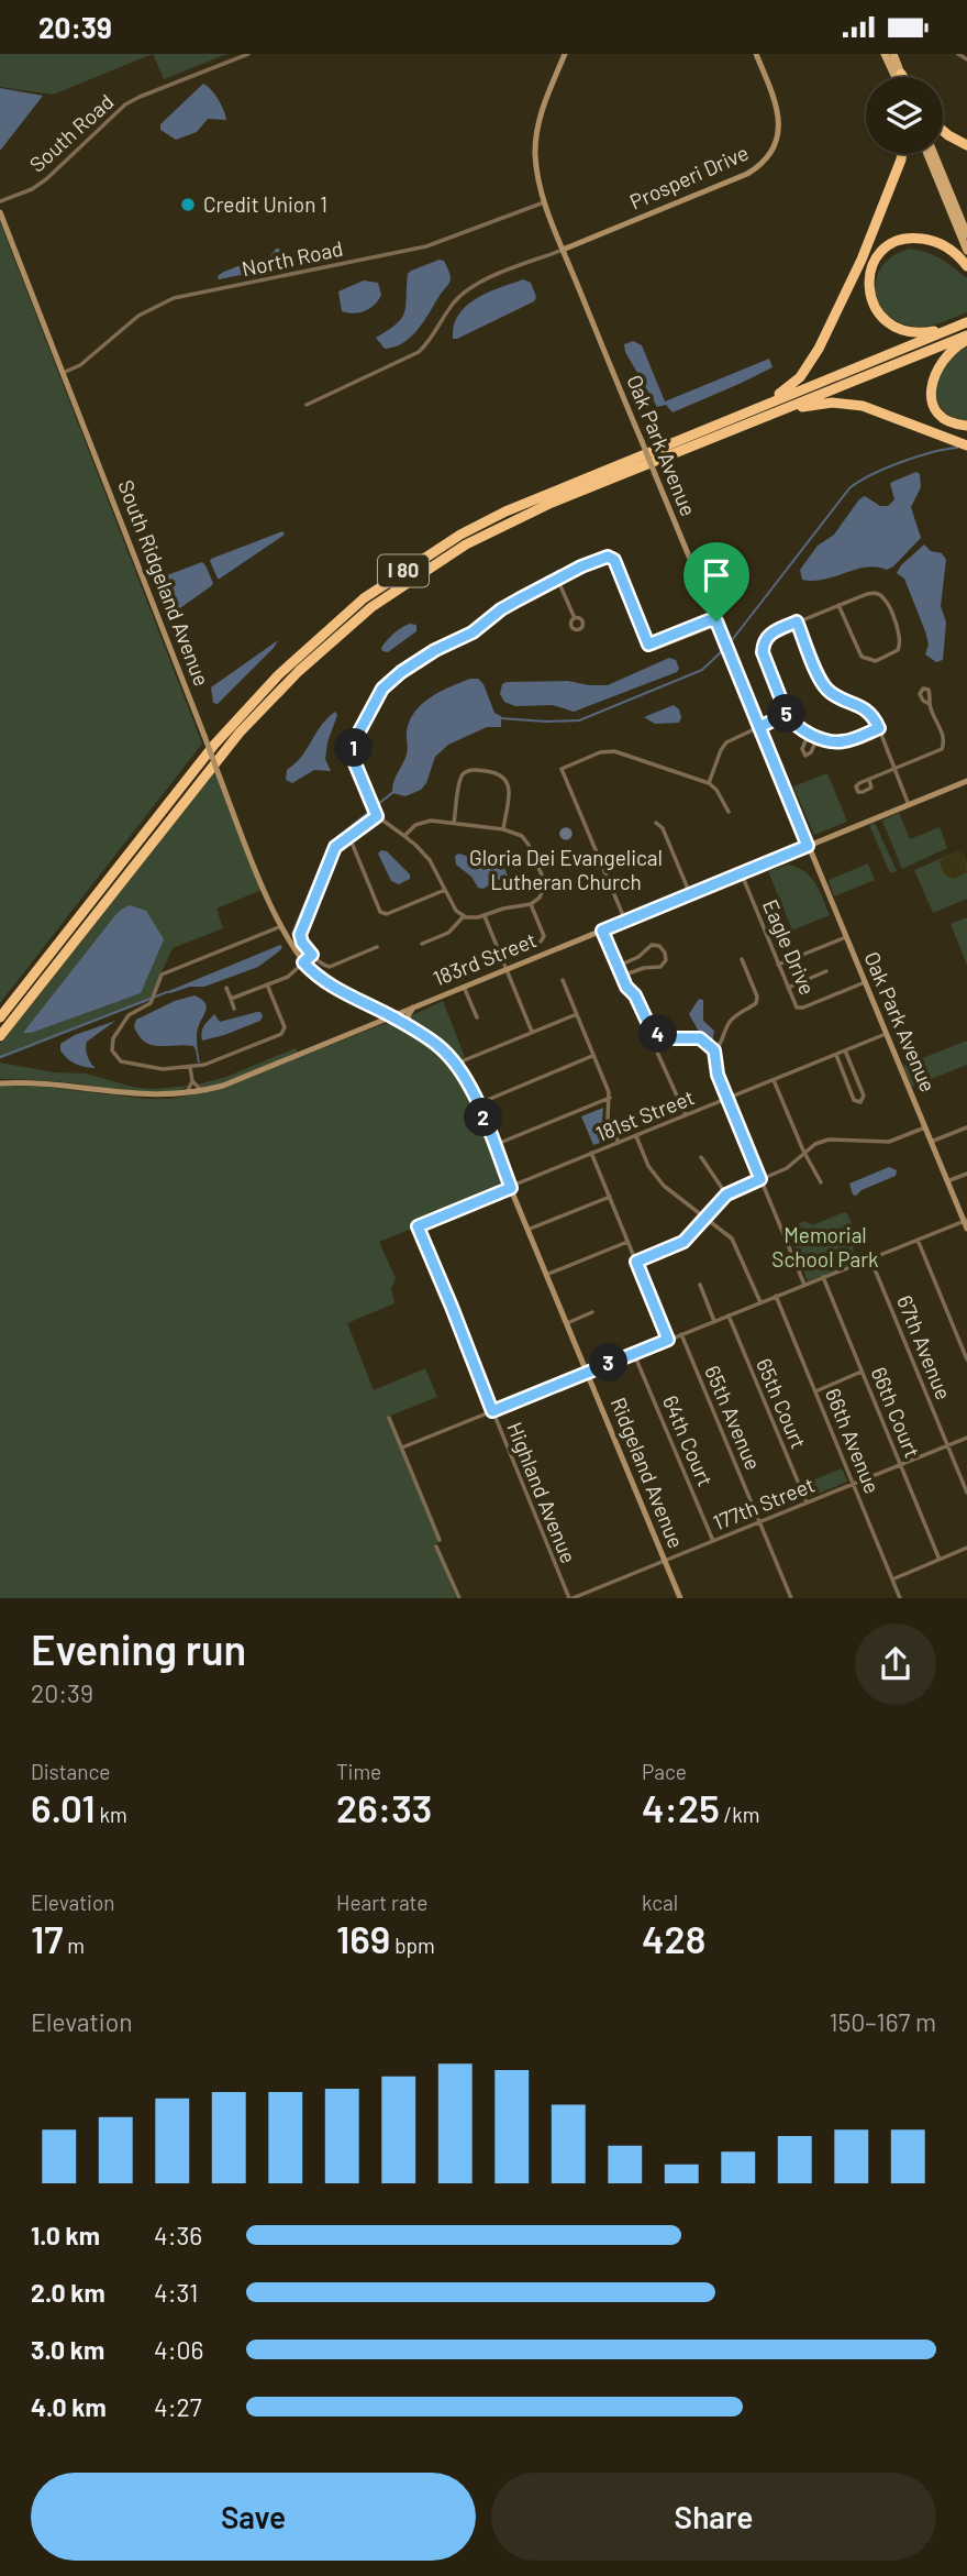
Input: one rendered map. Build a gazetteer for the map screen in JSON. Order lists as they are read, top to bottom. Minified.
{"streets":{"highway":["I 80"],"street":["South Road","Prosperi Drive","North Road","Oak Park Avenue","South Ridgeland Avenue","Eagle Drive","183rd Street","181st Street","67th Avenue","65th Court","66th Court","65th Avenue","64th Court","66th Avenue","Ridgeland Avenue","Highland Avenue","177th Street"]},"crossings":[["Prosperi Drive","Oak Park Avenue"],["North Road","Oak Park Avenue"],["North Road","South Ridgeland Avenue"],["Oak Park Avenue","Eagle Drive"],["Oak Park Avenue","183rd Street"],["Oak Park Avenue","181st Street"],["South Ridgeland Avenue","Ridgeland Avenue"],["Eagle Drive","183rd Street"],["183rd Street","Ridgeland Avenue"],["181st Street","Ridgeland Avenue"],["181st Street","Highland Avenue"],["67th Avenue","177th Street"],["65th Court","177th Street"],["66th Court","177th Street"],["65th Avenue","177th Street"],["64th Court","177th Street"],["66th Avenue","177th Street"],["Ridgeland Avenue","177th Street"],["Highland Avenue","177th Street"]],"parks":["Memorial School Park"],"places":["Credit Union 1","Gloria Dei Evangelical Lutheran Church"],"page":{"status":"20:39","pins":["5","1","4","2","3"],"heading":["Evening run","20:39"],"stats":[["Distance","6.01 km"],["Time","26:33"],["Pace","4:25 /km"],["Elevation","17 m"],["Heart rate","169 bpm"],["kcal","428"]],"chart":["Elevation","150–167 m"],"list":[{"name":"1.0 km","note":"4:36"},{"name":"2.0 km","note":"4:31"},{"name":"3.0 km","note":"4:06"},{"name":"4.0 km","note":"4:27"}],"buttons":["Save","Share"]}}
